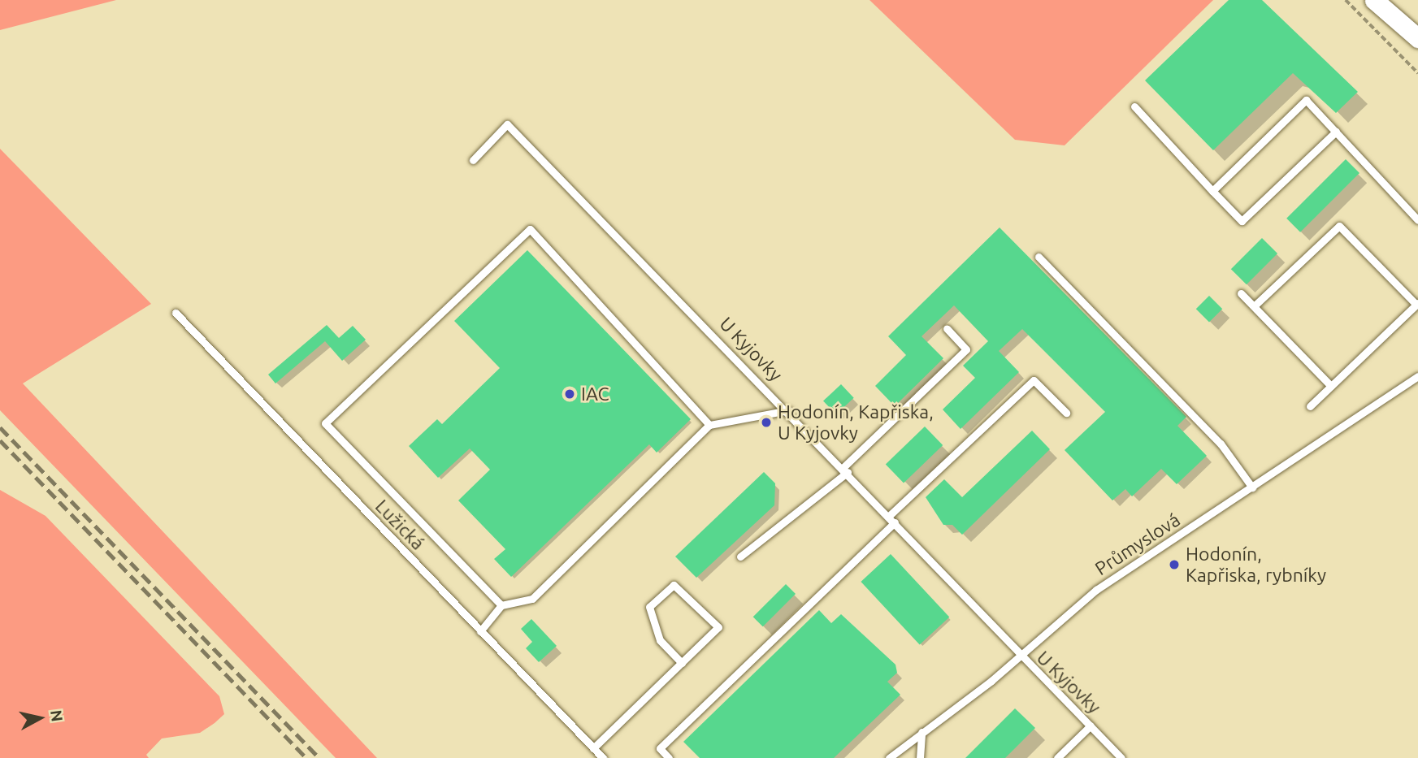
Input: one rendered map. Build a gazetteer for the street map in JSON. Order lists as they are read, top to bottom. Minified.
{"streets":{"lane":["U Kyjovky","Lužická","Průmyslová"]},"crossings":[["U Kyjovky","Průmyslová"]],"places":["IAC","Hodonín, Kapřiska, U Kyjovky","Hodonín, Kapřiska, rybníky"],"north":"right"}
